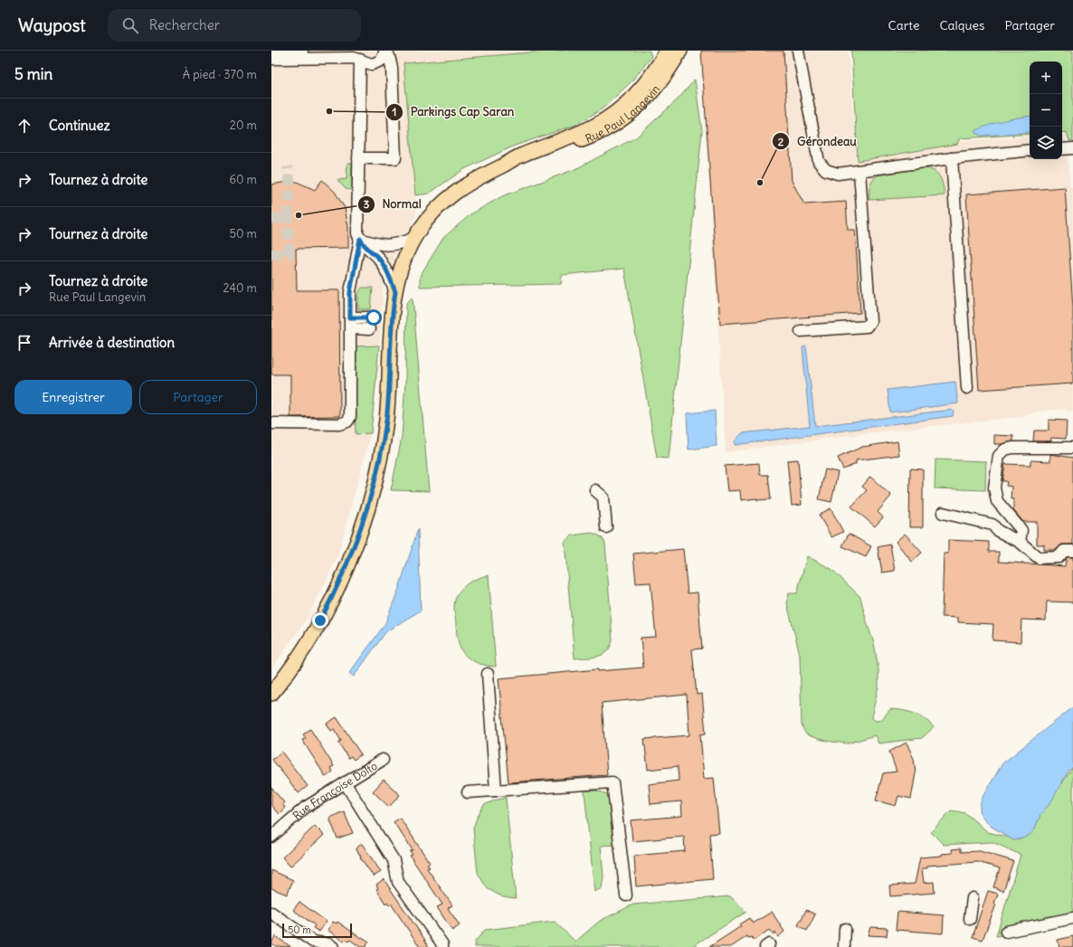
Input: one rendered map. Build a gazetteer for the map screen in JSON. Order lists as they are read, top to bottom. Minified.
{"streets":{"main road":["Rue Paul Langevin"],"street":["Rue Françoise Dolto"]},"places":["Parkings Cap Saran","Gérondeau","Normal"],"scale_bar":"50 m","page":{"header":"Waypost","search":"Rechercher","nav":["Carte","Calques","Partager"],"heading":["5 min","À pied · 370 m"],"map_buttons":["+","−"],"list":[["Continuez","20 m"],["Tournez à droite","60 m"],["Tournez à droite","50 m"],["Tournez à droite","Rue Paul Langevin","240 m"],"Arrivée à destination"],"buttons":["Enregistrer","Partager"],"scale":"50 m"}}
